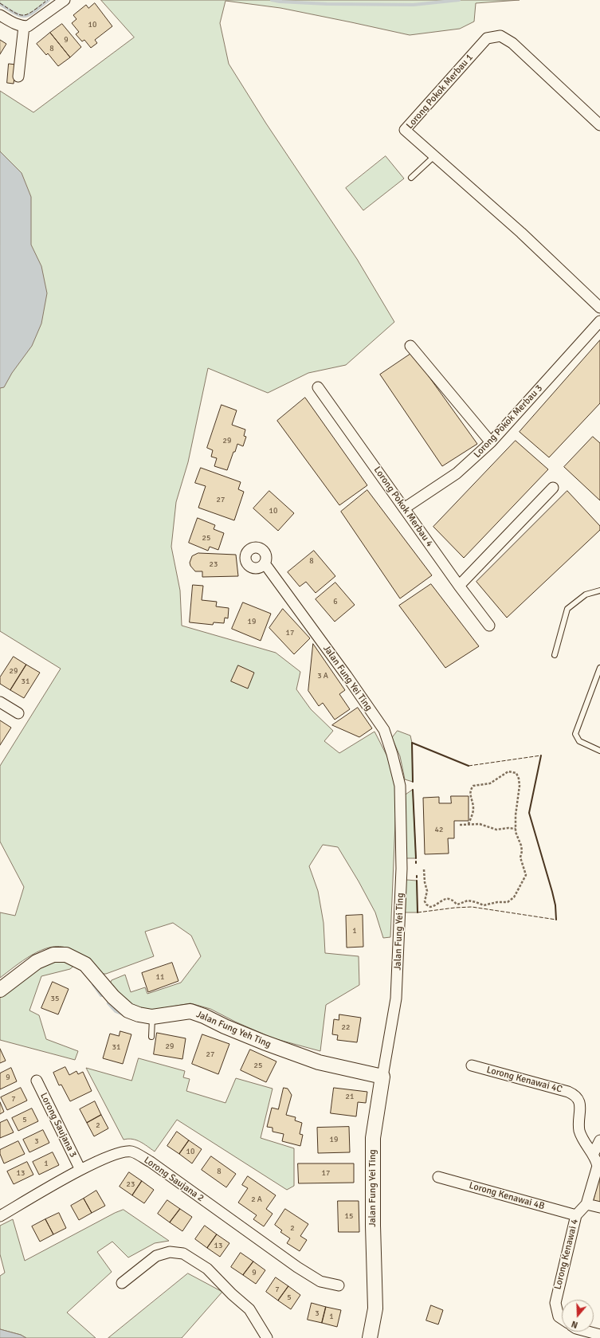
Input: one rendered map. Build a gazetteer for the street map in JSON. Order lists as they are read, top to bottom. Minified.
{"streets":{"street":["Lorong Pokok Merbau 1","Lorong Pokok Merbau 3","Lorong Pokok Merbau 4","Jalan Fung Yei Ting","Jalan Fung Yeh Ting","Lorong Kenawai 4C","Lorong Saujana 3","Lorong Saujana 2","Lorong Kenawai 4B","Lorong Kenawai 4"]},"crossings":[["Lorong Pokok Merbau 3","Lorong Pokok Merbau 4"],["Jalan Fung Yei Ting","Jalan Fung Yeh Ting"],["Lorong Kenawai 4C","Lorong Kenawai 4"],["Lorong Saujana 3","Lorong Saujana 2"],["Lorong Kenawai 4B","Lorong Kenawai 4"]],"house_numbers":["10","9","8","29","27","10","25","8","23","6","19","17","29","3 A","31","42","1","11","35","22","29","31","27","25","9","21","7","5","2","19","3","10","1","8","13","17","23","2 A","15","2","13","9","7","5","3","1"],"north":"bottom"}
